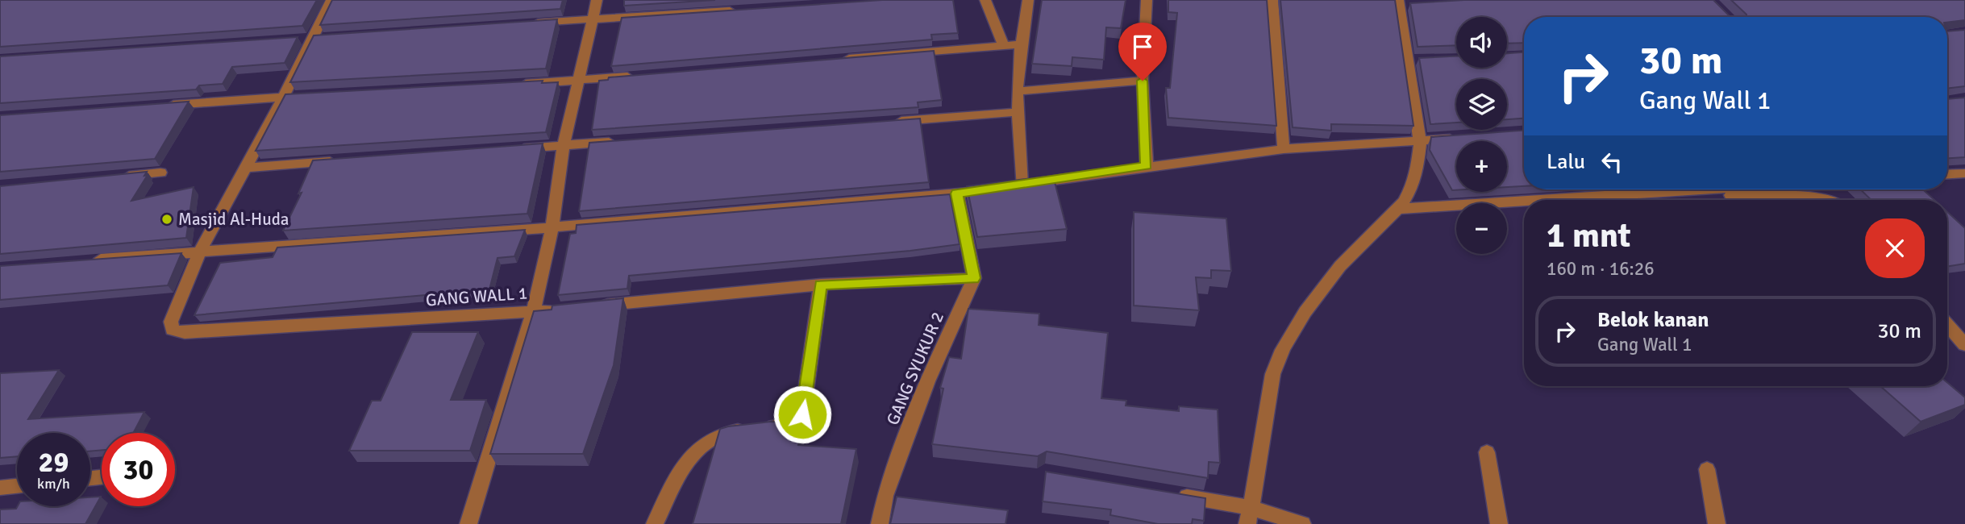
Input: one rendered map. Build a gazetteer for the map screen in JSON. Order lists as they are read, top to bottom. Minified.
{"streets":{"street":["GANG WALL 1","GANG SYUKUR 2"]},"places":["Masjid Al-Huda"],"page":{"map_buttons":["+","−"],"turn":["30 m","Gang Wall 1"],"then":"Lalu","heading":["1 mnt","160 m · 16:26"],"list":[{"name":"Belok kanan","note":"Gang Wall 1","value":"30 m"}],"speed":"29 km/h","limit":"30"}}
